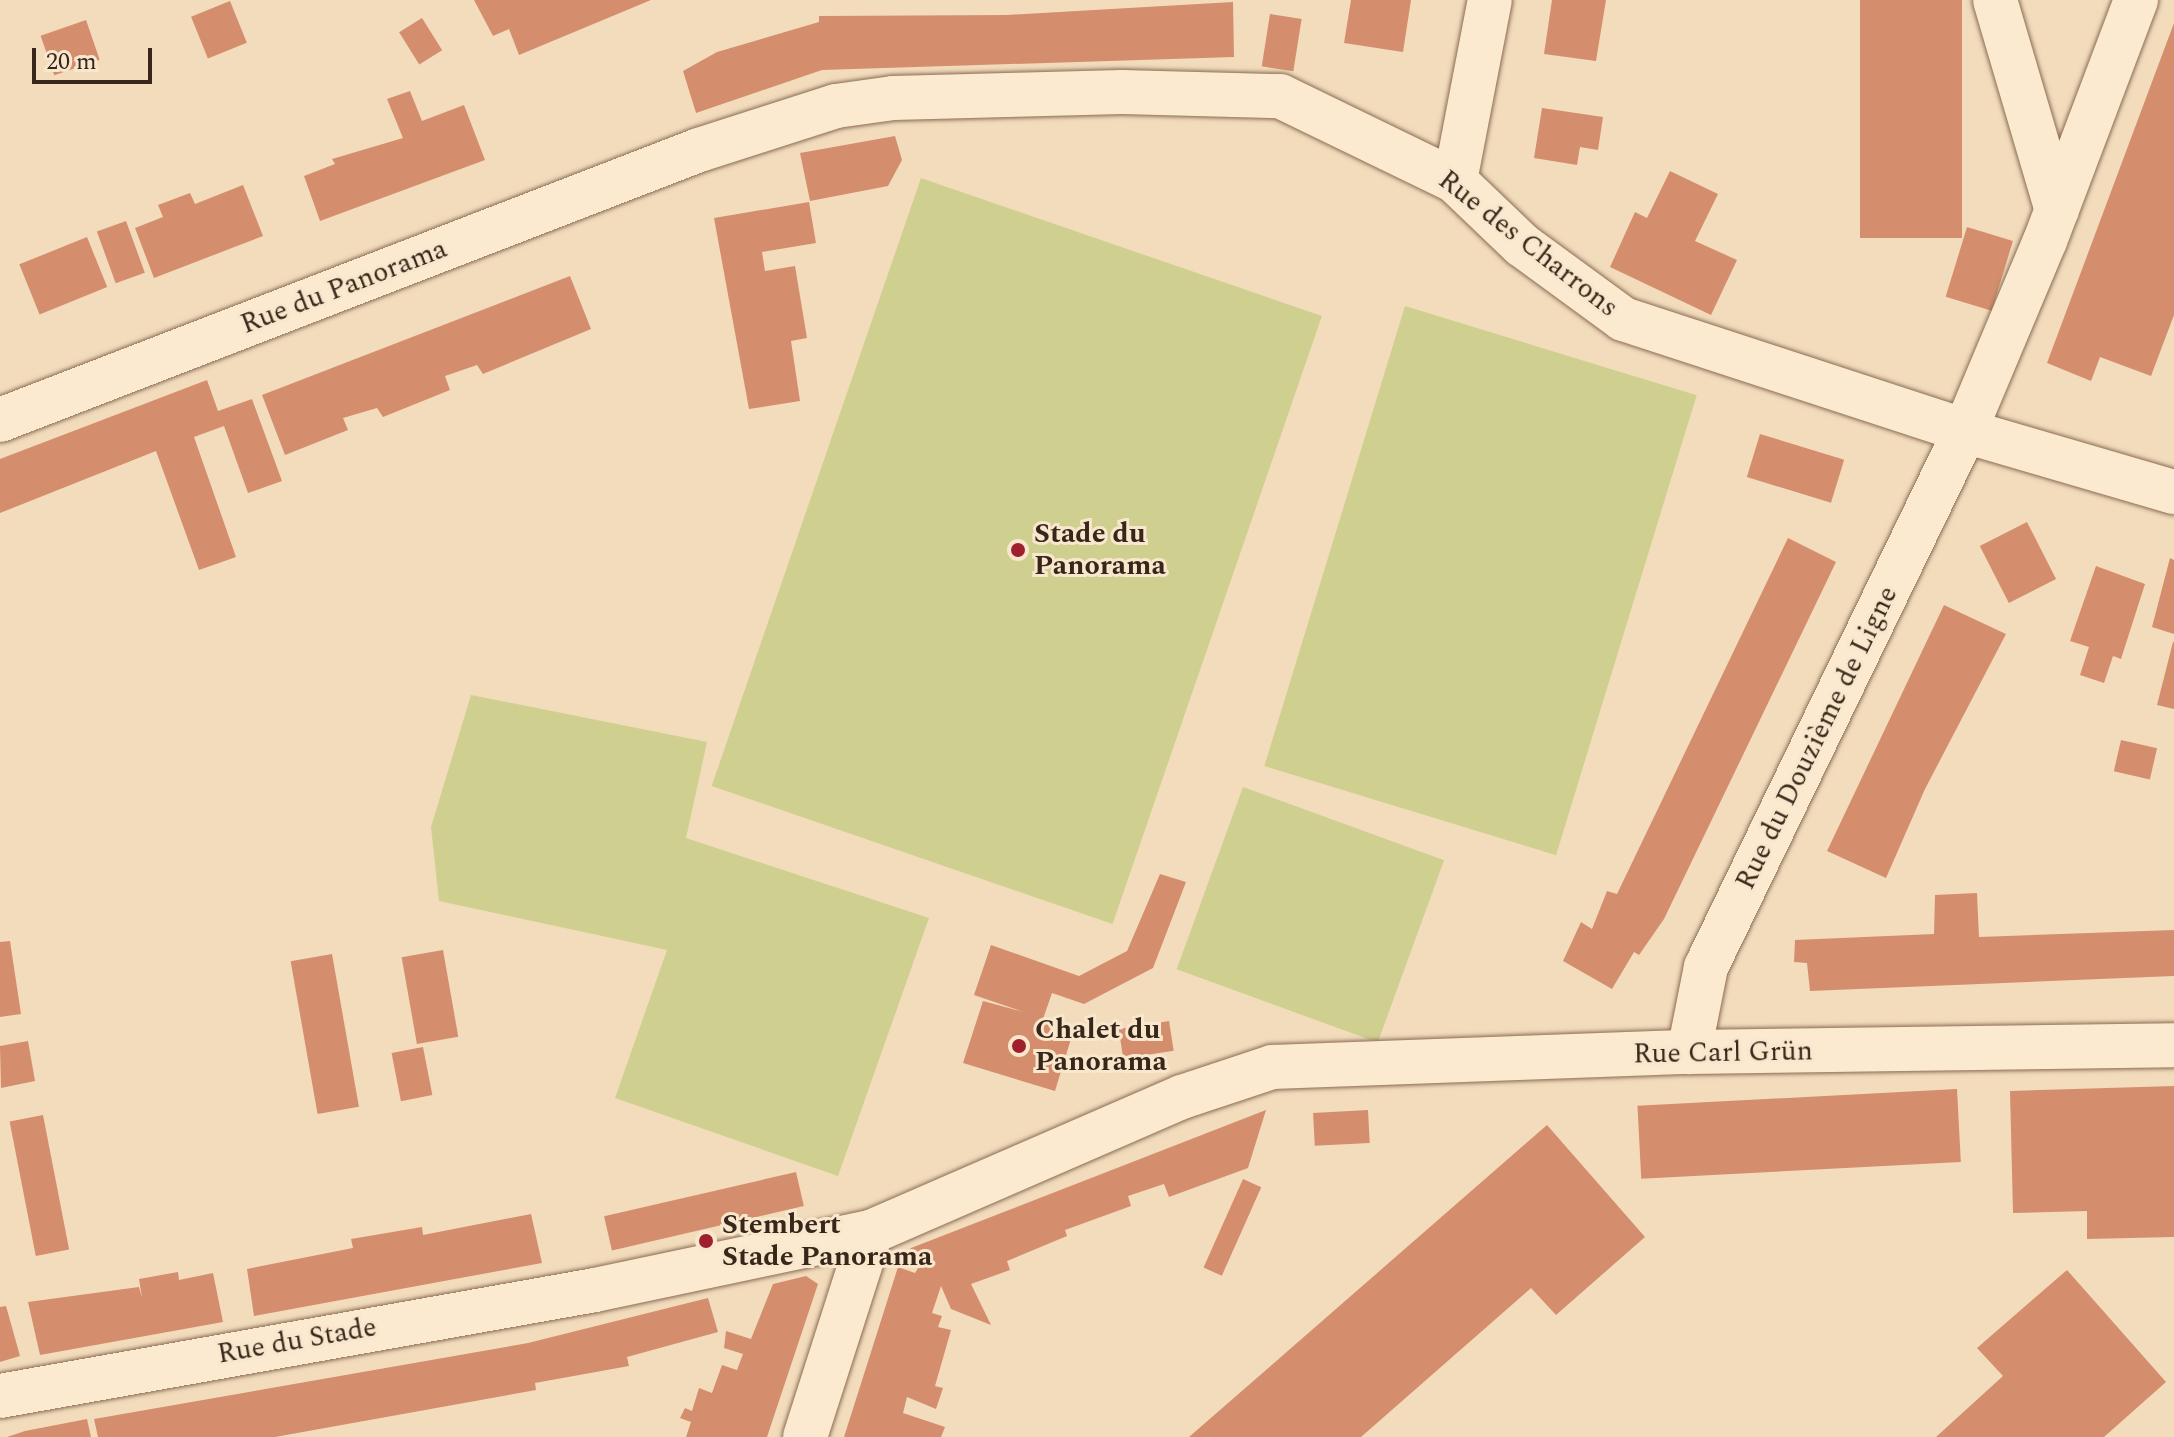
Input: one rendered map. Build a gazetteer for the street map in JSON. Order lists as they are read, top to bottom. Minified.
{"streets":{"street":["Rue des Charrons","Rue du Panorama","Rue du Douzième de Ligne","Rue Carl Grün","Rue du Stade"]},"crossings":[["Rue des Charrons","Rue du Panorama"],["Rue des Charrons","Rue du Douzième de Ligne"],["Rue du Douzième de Ligne","Rue Carl Grün"],["Rue Carl Grün","Rue du Stade"]],"places":["Stade du Panorama","Chalet du Panorama","Stembert Stade Panorama"],"scale_bar":"20 m"}
